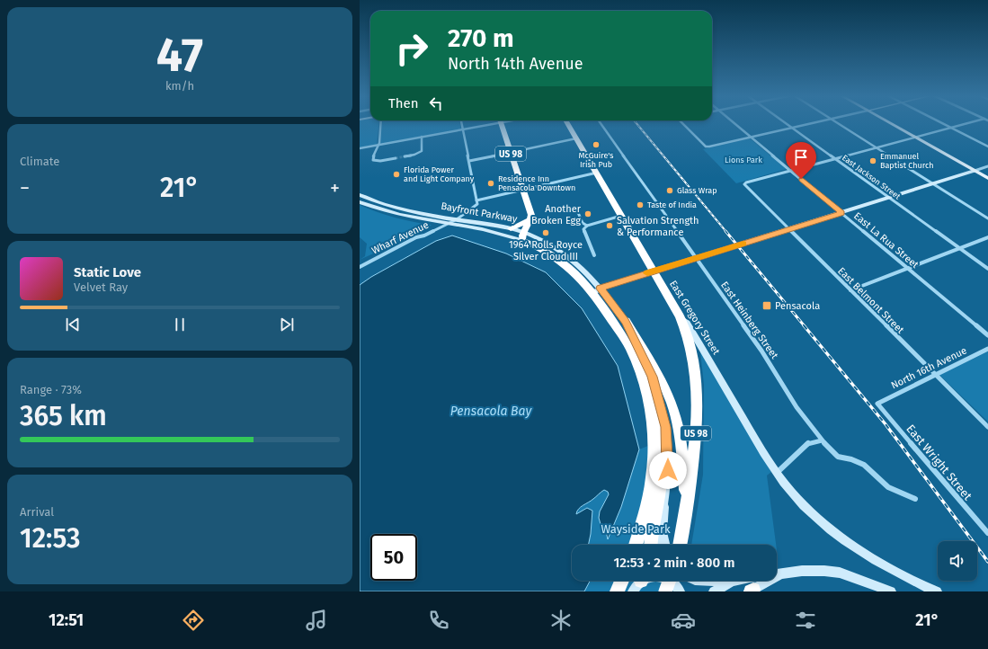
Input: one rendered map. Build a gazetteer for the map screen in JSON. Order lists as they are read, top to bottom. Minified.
{"streets":{"highway":["US 98","Bayfront Parkway","East Gregory Street"],"street":["East Jackson Street","Wharf Avenue","East La Rua Street","East Belmont Street","East Heinberg Street","North 16th Avenue","East Wright Street"]},"crossings":[["US 98","East Gregory Street"],["Bayfront Parkway","Wharf Avenue"],["East La Rua Street","East Belmont Street"],["East Belmont Street","North 16th Avenue"],["North 16th Avenue","East Wright Street"]],"water":["Pensacola Bay"],"parks":["Lions Park","Wayside Park"],"places":{"other":["McGuire's Irish Pub","Emmanuel Baptist Church","Florida Power and Light Company","Residence Inn Pensacola Downtown","Glass Wrap","Taste of India","Another Broken Egg","Salvation Strength & Performance","1964 Rolls Royce Silver Cloud III"],"transit":["Pensacola"]},"page":{"tile":[["47","km/h"],"Climate",["Range · 73%","365 km"],["Arrival","12:53"]],"turn":["270 m","North 14th Avenue"],"then":"Then","heat":["−","21°","+"],"song":["Static Love","Velvet Ray"],"limit":"50","trip":"12:53 · 2 min · 800 m","tabs":["12:51","21°"]}}
